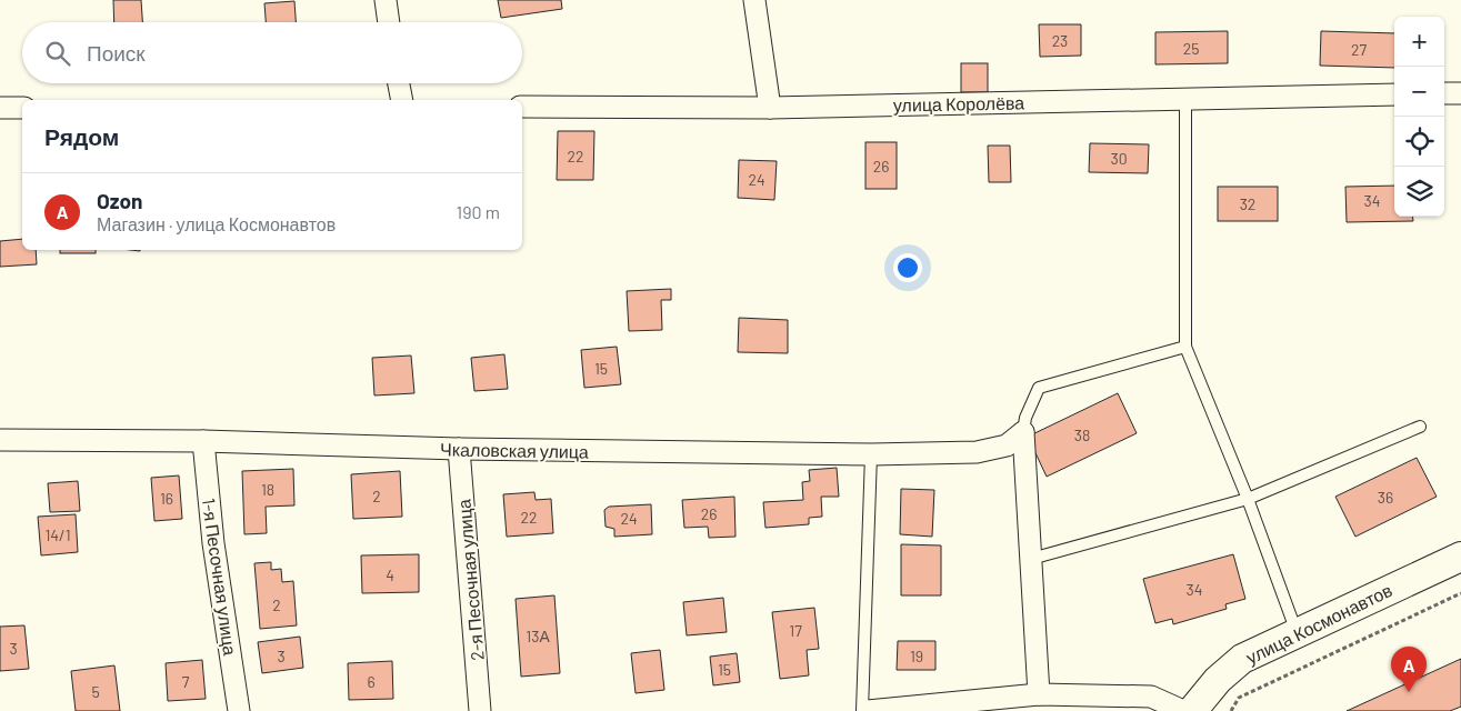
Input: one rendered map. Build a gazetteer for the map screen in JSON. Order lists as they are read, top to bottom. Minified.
{"streets":{"main road":["улица Космонавтов"],"street":["улица Королёва","Чкаловская улица","1-я Песочная улица","2-я Песочная улица"]},"crossings":[["Чкаловская улица","1-я Песочная улица"],["Чкаловская улица","2-я Песочная улица"]],"house_numbers":["23","25","27","22","30","26","24","34","32","15","38","18","2","36","16","26","22","24","14/1","4","34","2","17","13А","3","3","19","15","7","6","5"],"page":{"map_buttons":["+","−"],"search":"Поиск","heading":"Рядом","list":[{"mark":"A","name":"Ozon","note":"Магазин · улица Космонавтов","value":"190 m"}],"pins":"A"}}
